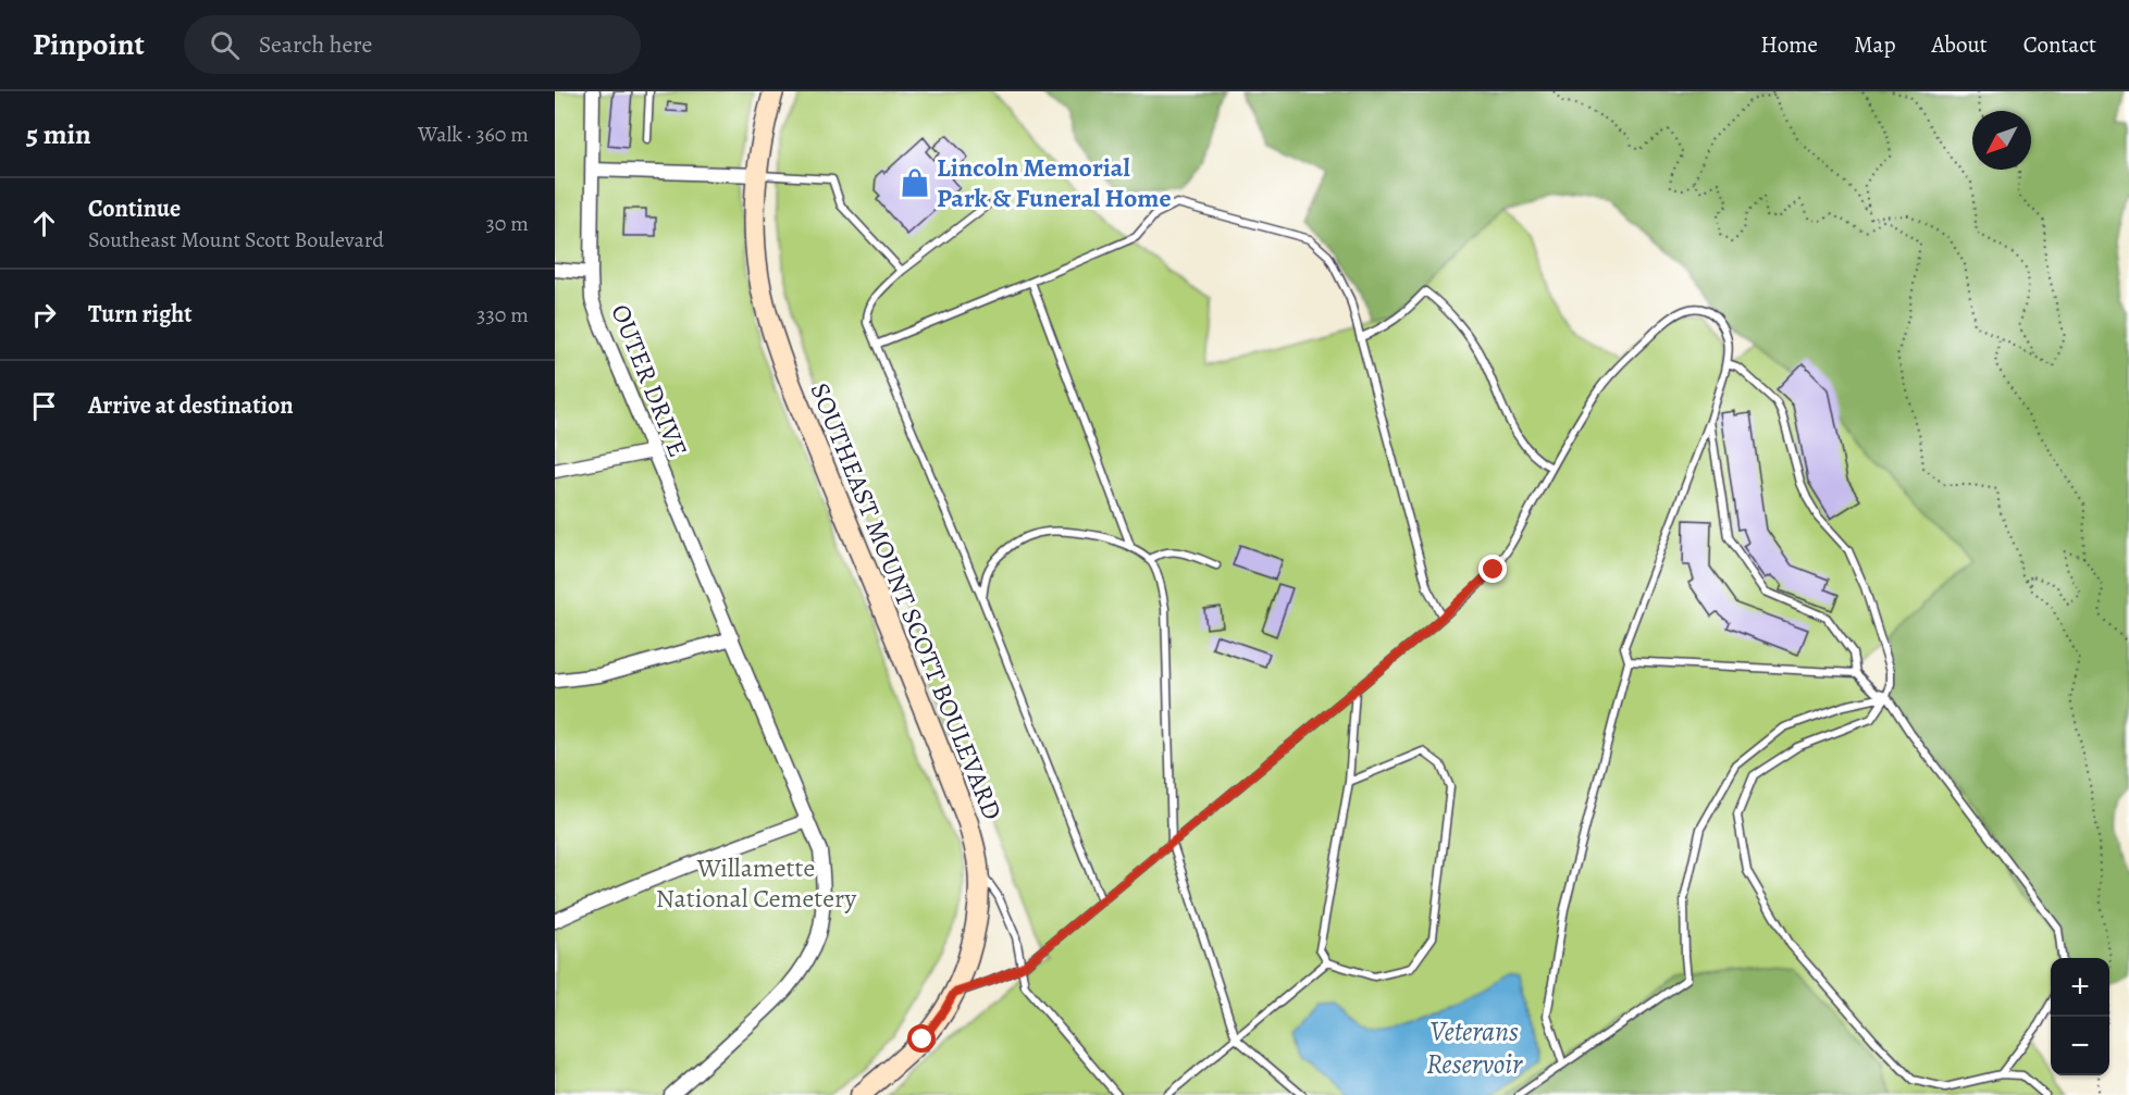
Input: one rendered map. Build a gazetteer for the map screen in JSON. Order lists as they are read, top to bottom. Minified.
{"streets":{"main road":["SOUTHEAST MOUNT SCOTT BOULEVARD"],"street":["OUTER DRIVE"]},"water":["Veterans Reservoir"],"parks":["Willamette National Cemetery"],"places":{"shop":["Lincoln Memorial Park & Funeral Home"]},"north":"bottom left","page":{"header":"Pinpoint","search":"Search here","nav":["Home","Map","About","Contact"],"heading":["5 min","Walk · 360 m"],"list":[["Continue","Southeast Mount Scott Boulevard","30 m"],["Turn right","330 m"],"Arrive at destination"],"map_buttons":["+","−"]}}
